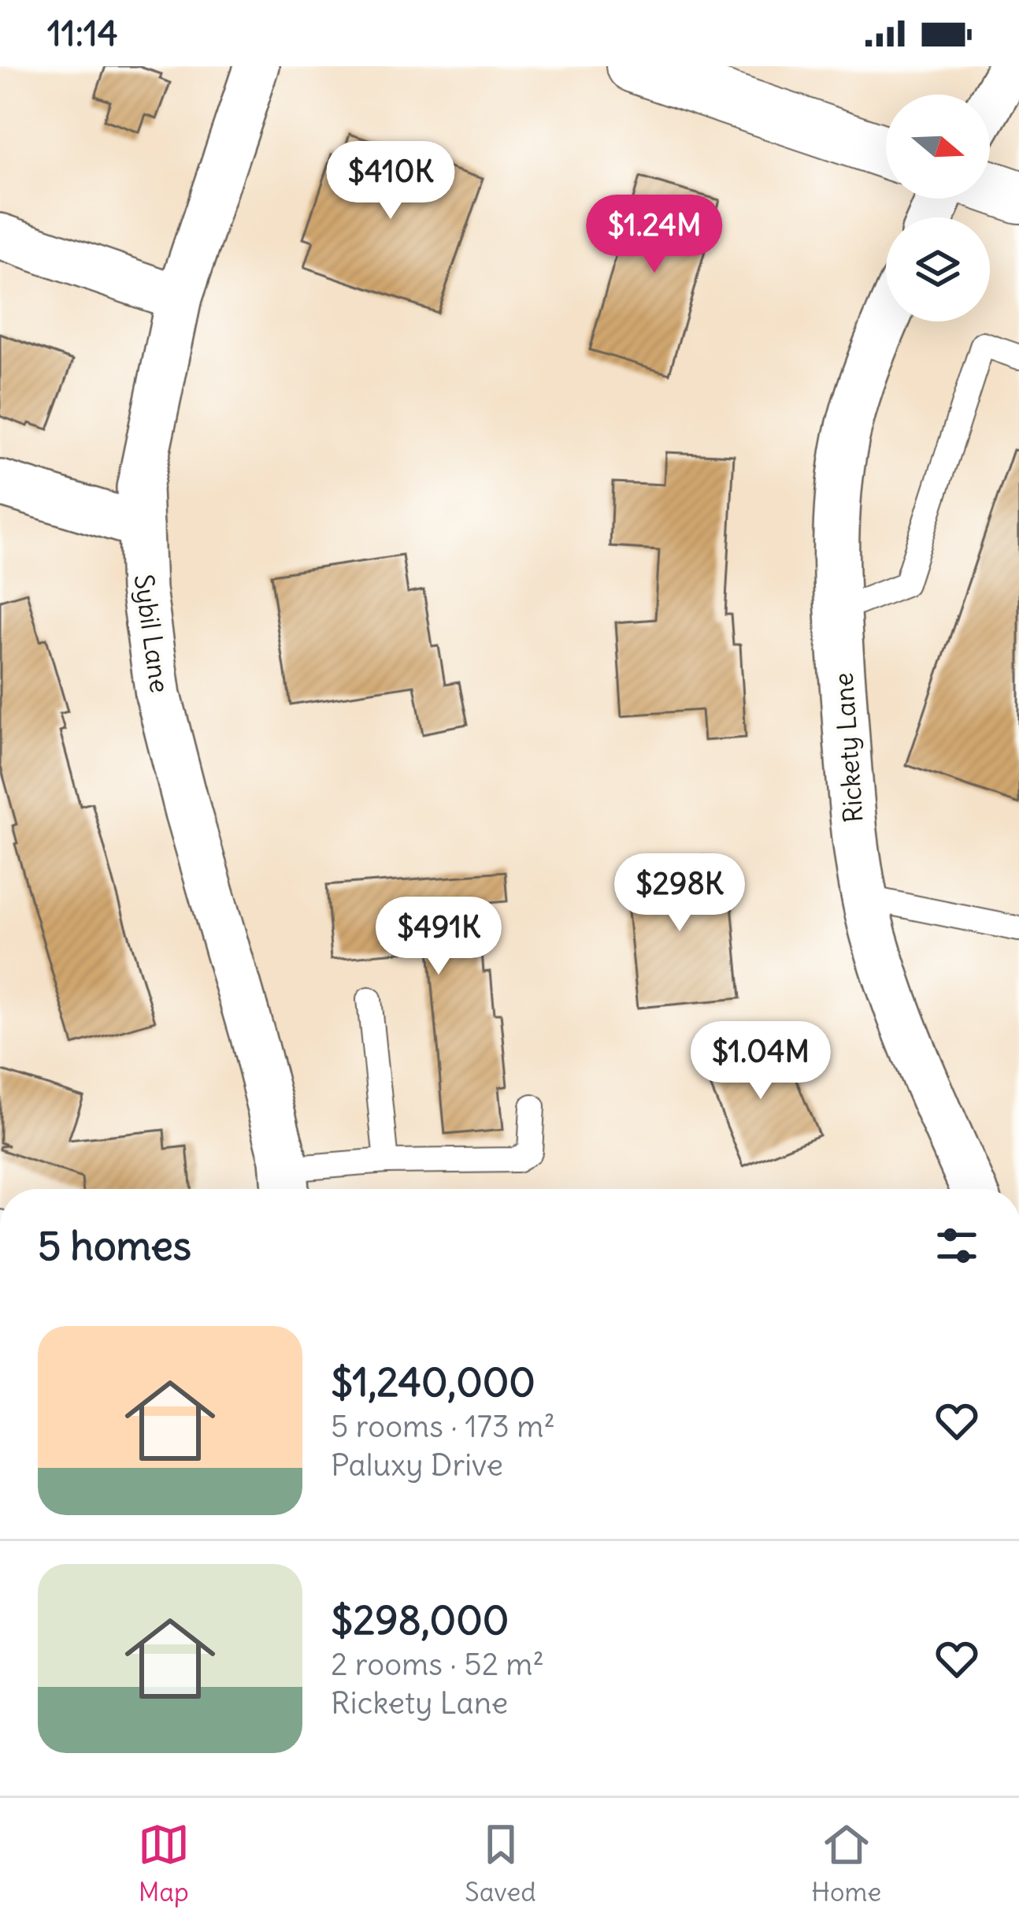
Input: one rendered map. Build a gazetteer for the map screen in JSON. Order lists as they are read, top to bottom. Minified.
{"streets":{"street":["Sybil Lane","Rickety Lane"]},"north":"right","page":{"status":"11:14","price":["$410K","$1.24M","$298K","$491K","$1.04M"],"heading":"5 homes","list":[{"name":"$1,240,000","note":"5 rooms · 173 m² · Paluxy Drive"},{"name":"$298,000","note":"2 rooms · 52 m² · Rickety Lane"}],"tabs":["Map","Saved","Home"]}}
